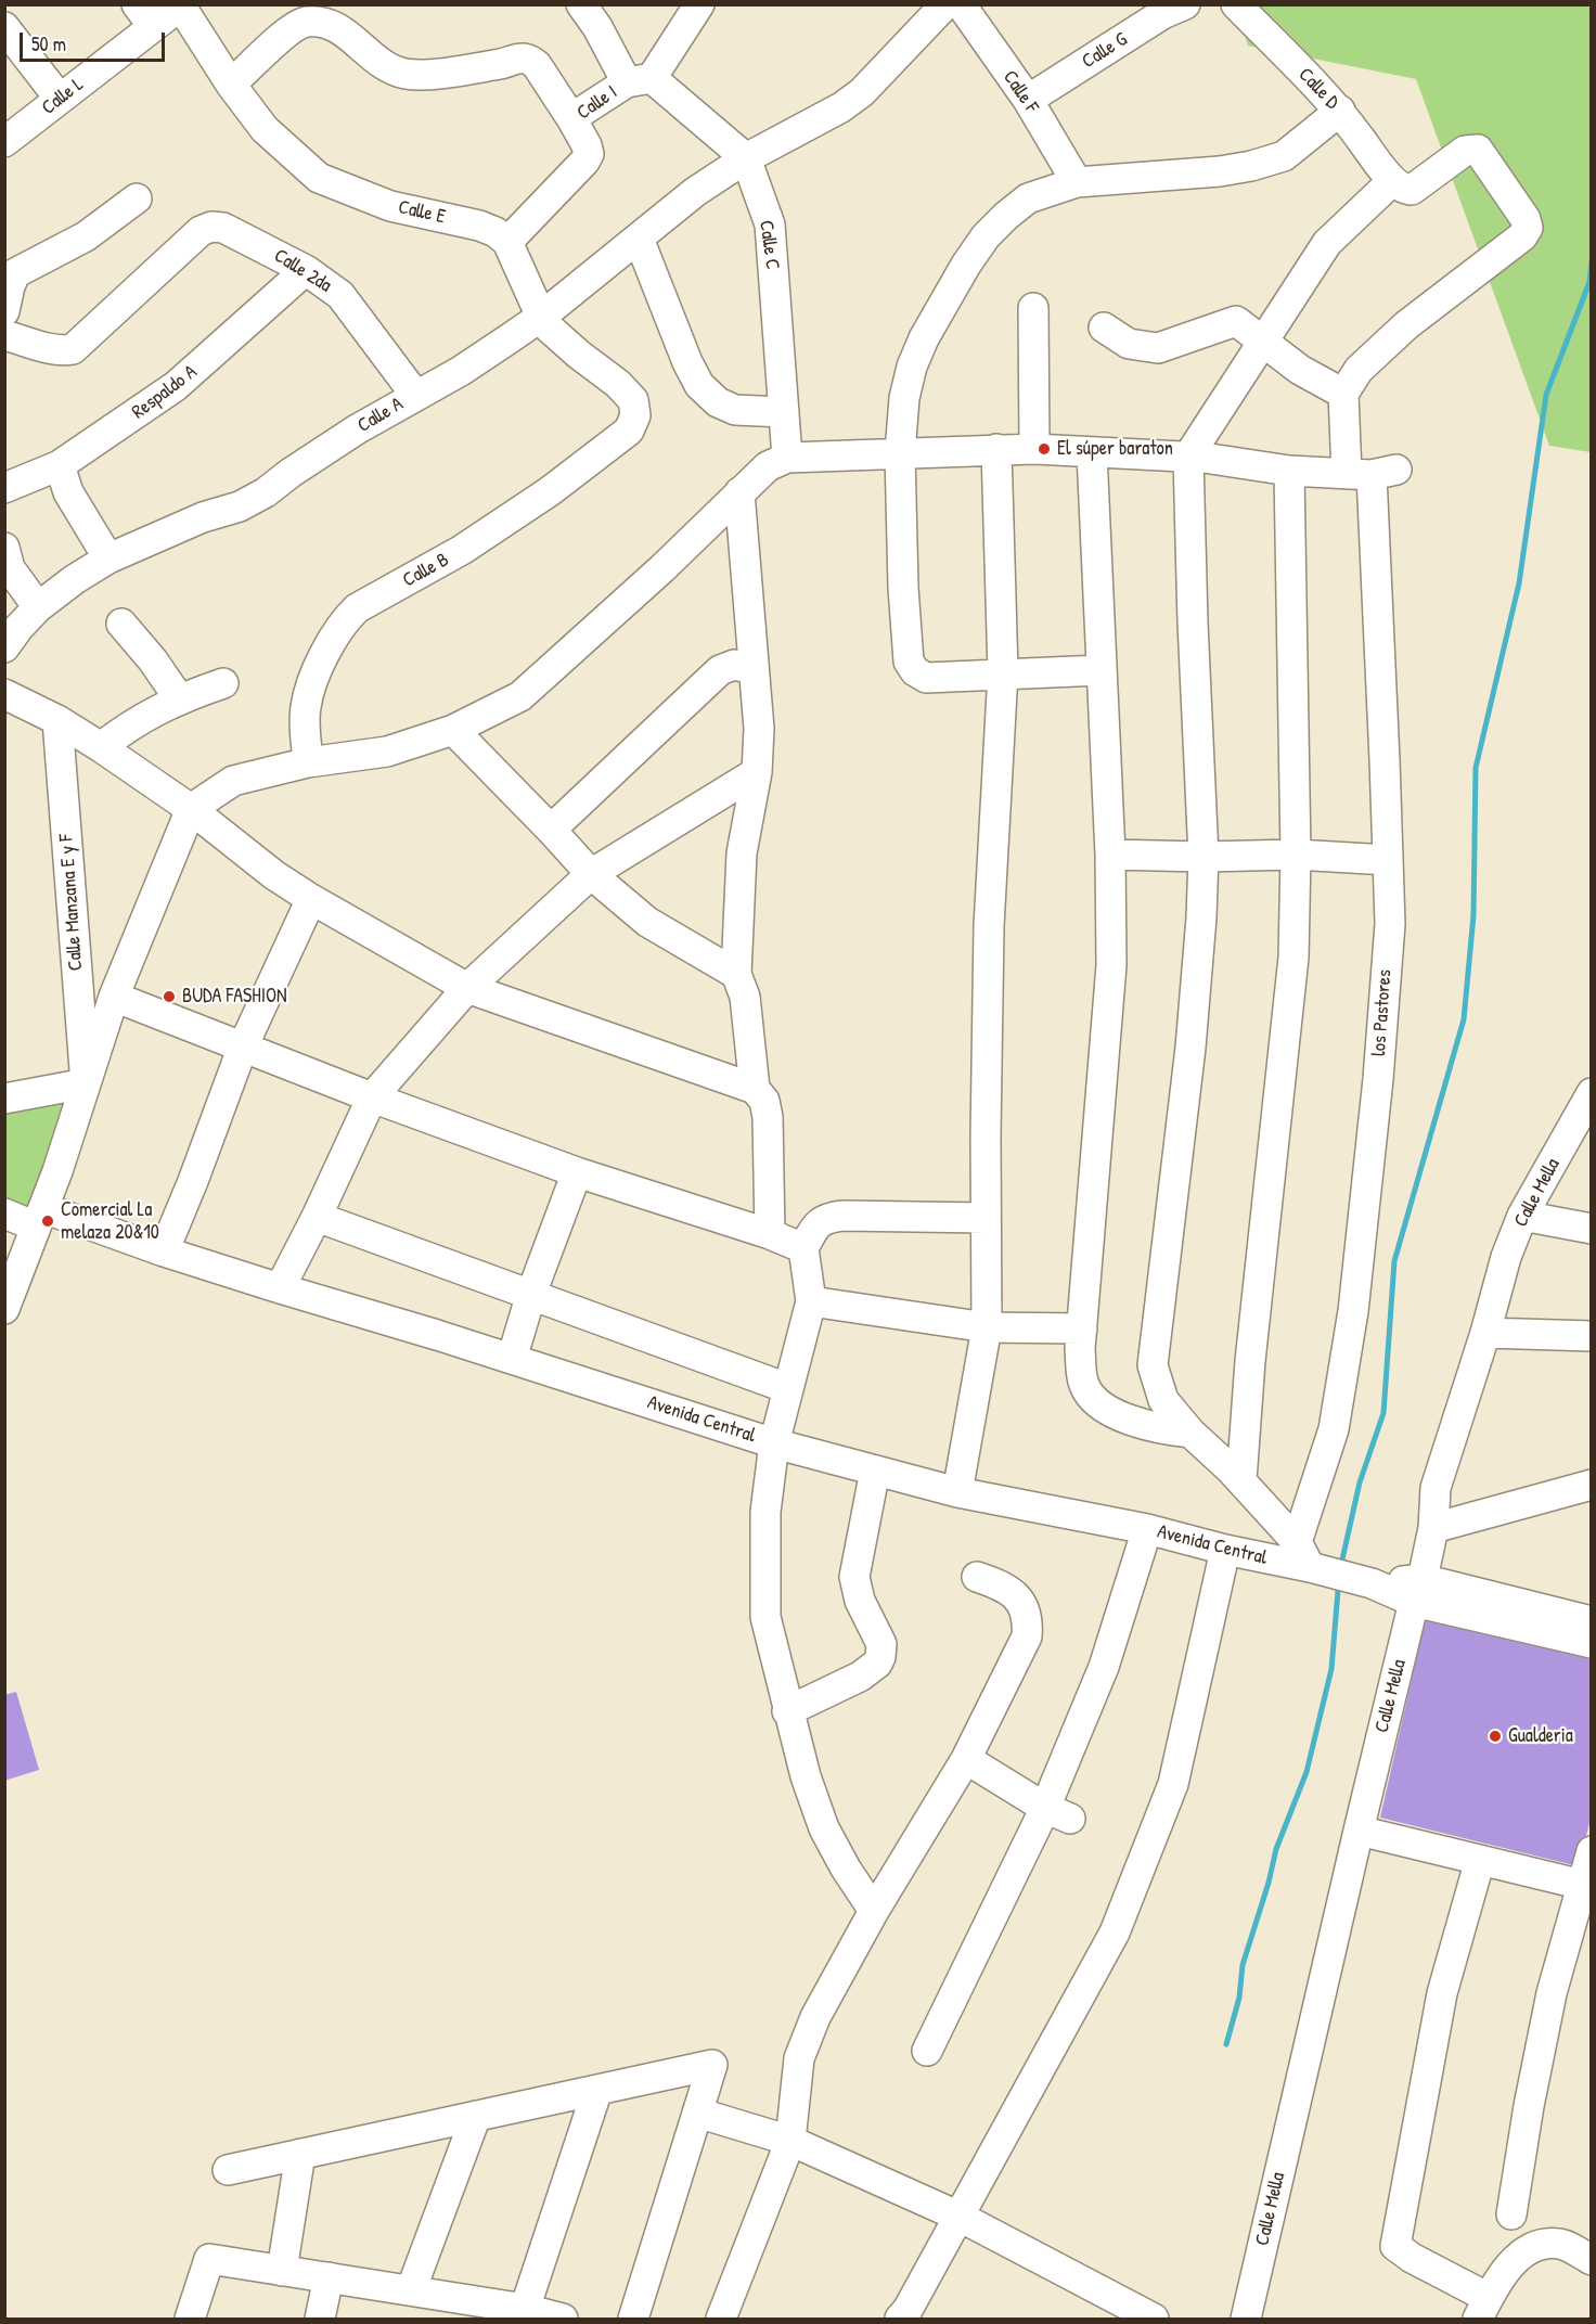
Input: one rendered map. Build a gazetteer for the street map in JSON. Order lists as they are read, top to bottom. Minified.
{"streets":{"street":["Calle G","Calle D","Calle F","Calle L","Calle I","Calle E","Calle C","Calle 2da","Respaldo A","Calle A","Calle B","Calle Manzana E y F","los Pastores","Calle Mella","Avenida Central"]},"crossings":[["Calle G","Calle F"],["Calle L","Calle E"],["Calle I","Calle E"],["Calle I","Calle C"],["Calle C","Calle A"],["Calle 2da","Respaldo A"],["Calle 2da","Calle A"],["Calle A","Calle B"],["los Pastores","Avenida Central"],["Calle Mella","Avenida Central"]],"places":["El súper baraton","BUDA FASHION","Comercial La melaza 20&10","Gualderia"],"scale_bar":"50 m"}
